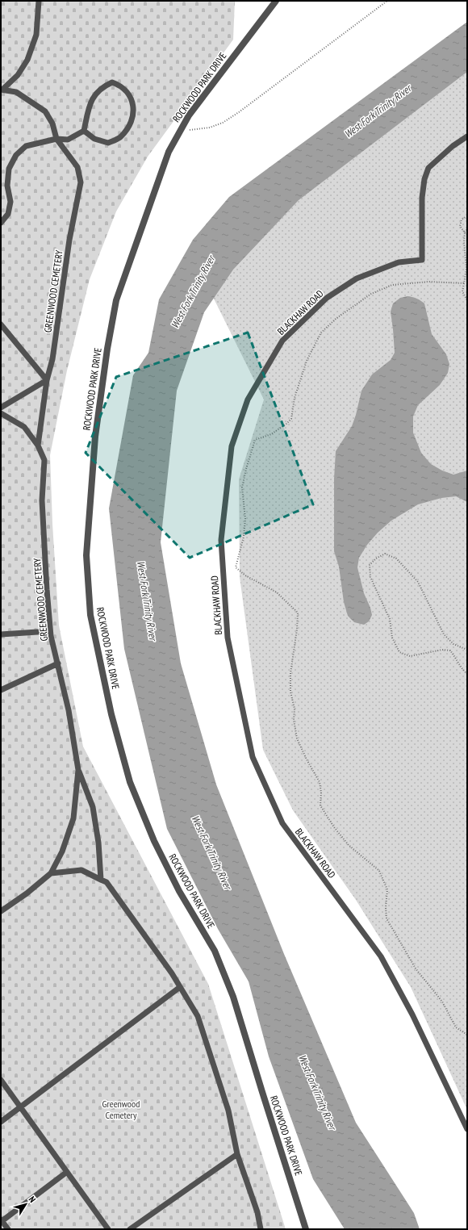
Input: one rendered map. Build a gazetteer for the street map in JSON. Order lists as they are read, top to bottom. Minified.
{"streets":{"street":["ROCKWOOD PARK DRIVE"],"lane":["GREENWOOD CEMETERY","BLACKHAW ROAD"]},"water":["West Fork Trinity River"],"parks":["Greenwood Cemetery"],"north":"top right"}
